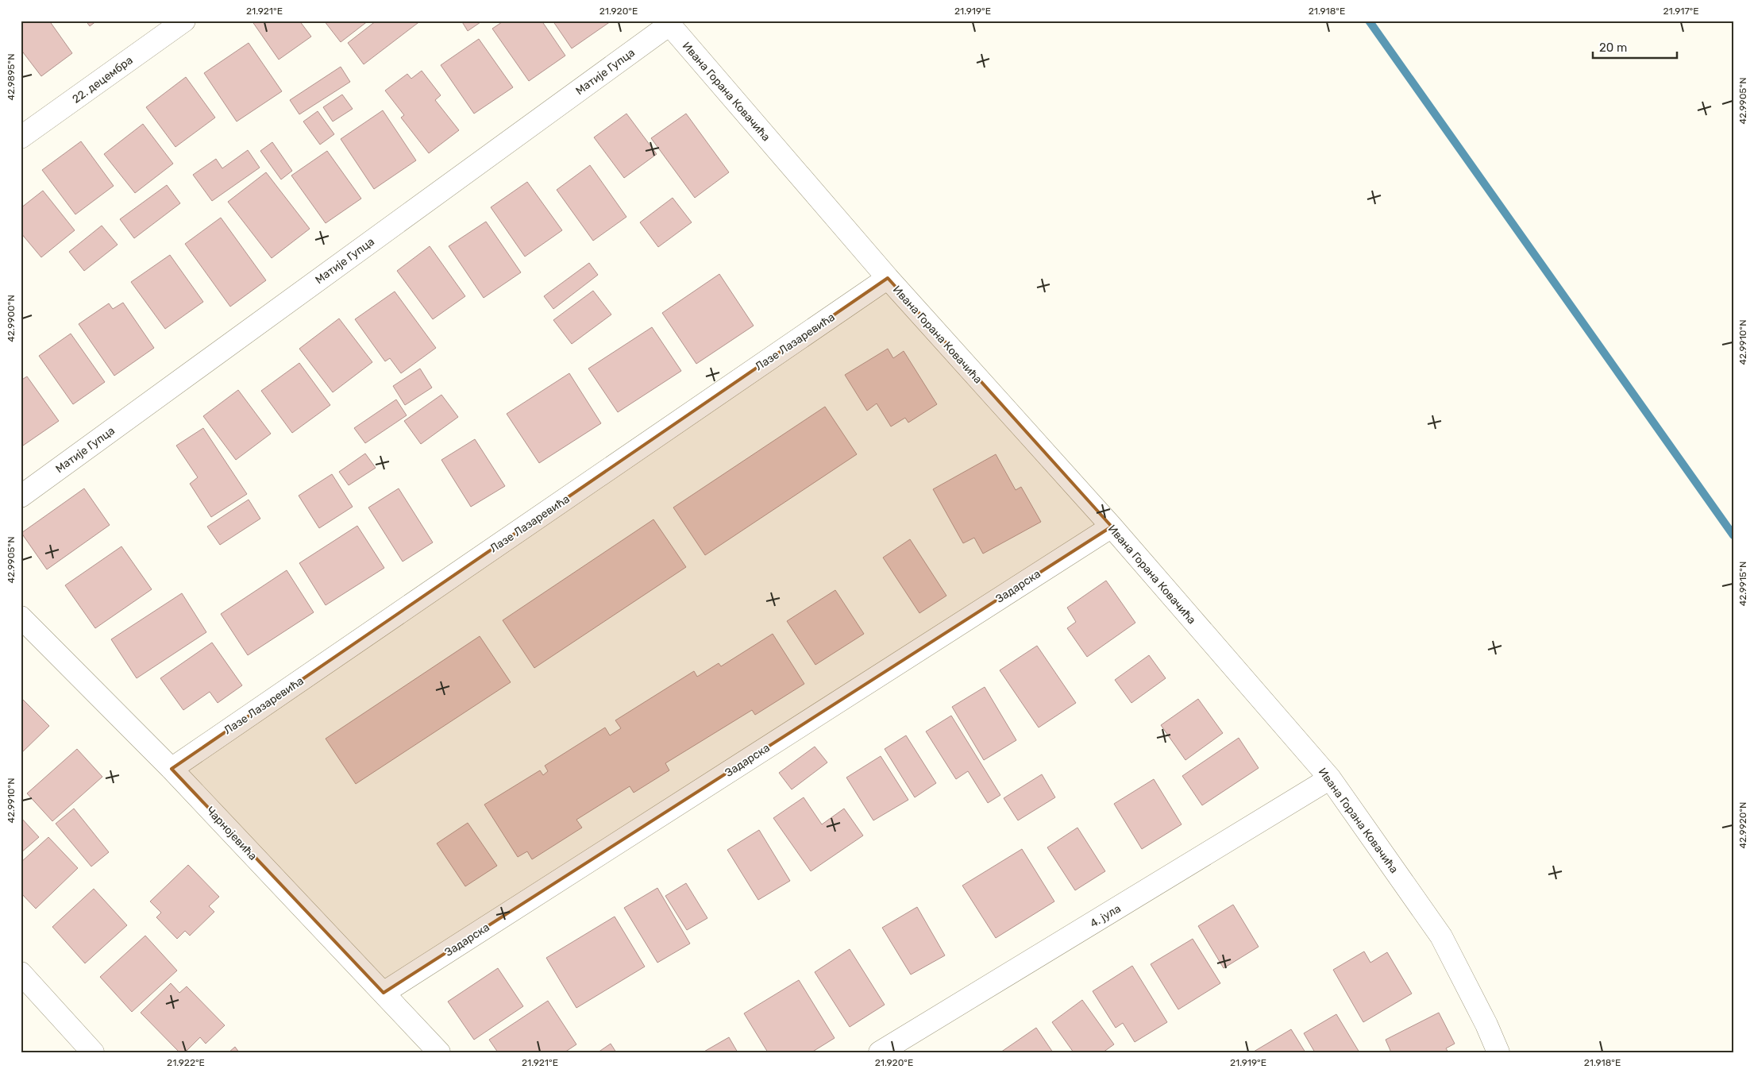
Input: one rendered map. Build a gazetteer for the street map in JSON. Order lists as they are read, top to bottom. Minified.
{"streets":{"street":["Матије Гупца","22. децембра","Ивана Горана Ковачића","Лазе Лазаревића","Задарска","Чарнојевића","4. јула"]},"crossings":[["Матије Гупца","Ивана Горана Ковачића"],["Ивана Горана Ковачића","Лазе Лазаревића"],["Ивана Горана Ковачића","Задарска"],["Ивана Горана Ковачића","4. јула"],["Лазе Лазаревића","Чарнојевића"],["Задарска","Чарнојевића"]],"scale_bar":"20 m","coordinates":["21.921°E","21.920°E","21.919°E","21.918°E","21.917°E","42.9895°N","42.9905°N","42.9900°N","42.9910°N","42.9915°N","42.9920°N","21.922°E"]}
